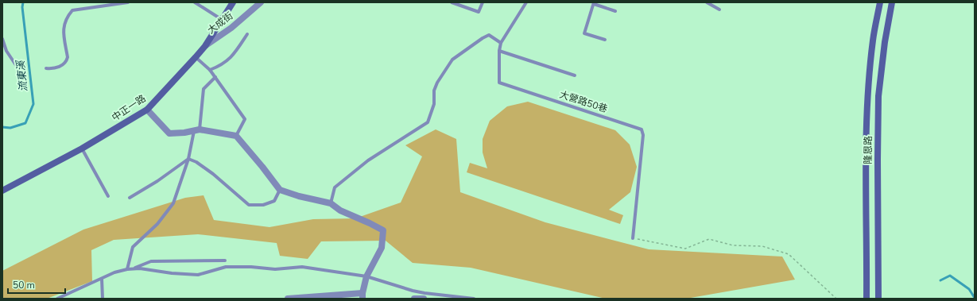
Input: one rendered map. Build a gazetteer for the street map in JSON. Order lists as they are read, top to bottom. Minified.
{"streets":{"main road":["中正一路","隆恩路"],"street":["大成街"],"lane":["大營路50巷"]},"crossings":[["大成街","中正一路"]],"water":["流東溪"],"scale_bar":"50 m"}
